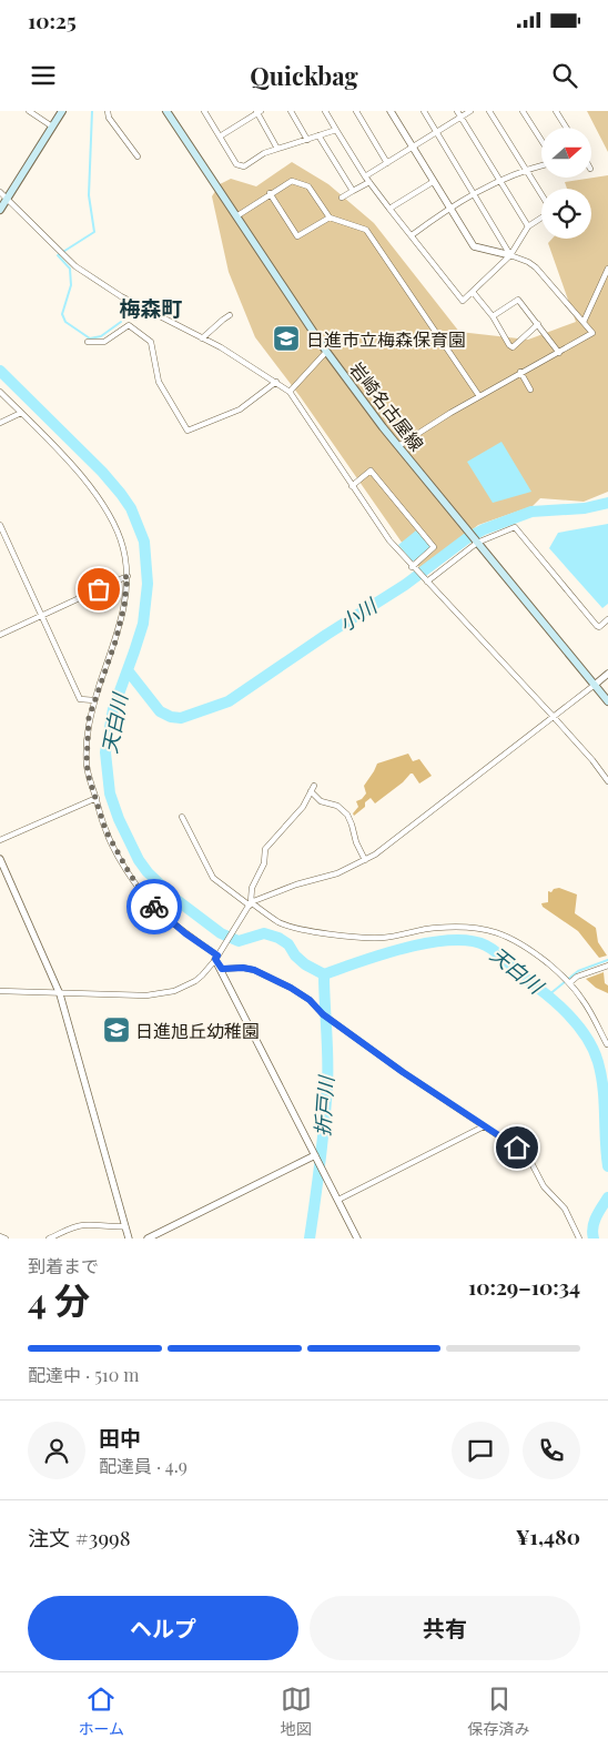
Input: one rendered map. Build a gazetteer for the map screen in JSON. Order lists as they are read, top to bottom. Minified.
{"streets":{"main road":["岩崎名古屋線"]},"districts":["梅森町"],"water":["小川","天白川","折戸川"],"places":{"school or university":["日進市立梅森保育園","日進旭丘幼稚園"]},"north":"right","page":{"status":"10:25","header":"Quickbag","heading":["4 分","到着まで","10:29–10:34"],"panel":["田中","配達員 · 4.9","注文 #3998","¥1,480"],"bar":"配達中 · 510 m","buttons":["ヘルプ","共有"],"tabs":["ホーム","地図","保存済み"]}}
